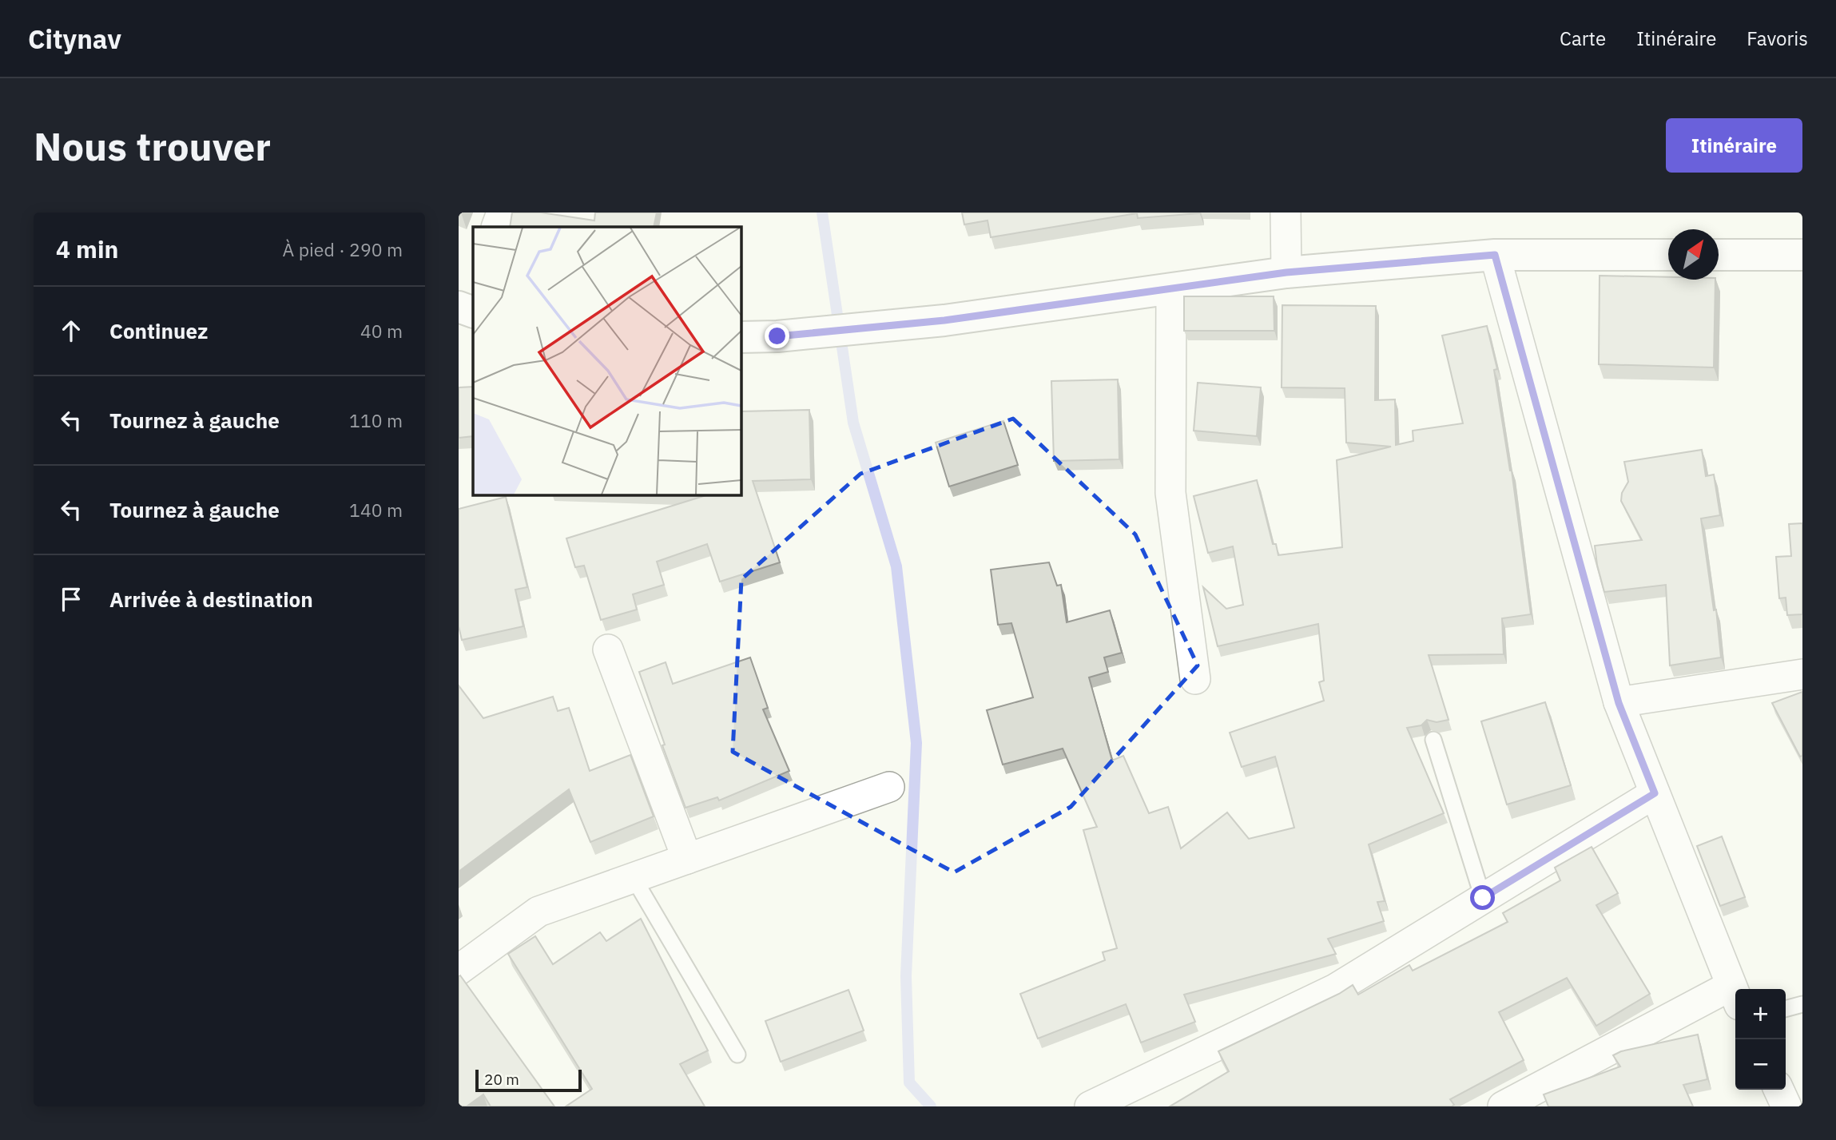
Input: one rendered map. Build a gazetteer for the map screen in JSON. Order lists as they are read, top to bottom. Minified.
{"scale_bar":"20 m","north":"top right","page":{"header":"Citynav","nav":["Carte","Itinéraire","Favoris"],"buttons":"Itinéraire","title":"Nous trouver","heading":["4 min","À pied · 290 m"],"list":[["Continuez","40 m"],["Tournez à gauche","110 m"],["Tournez à gauche","140 m"],"Arrivée à destination"],"map_buttons":["+","−"],"scale":"20 m"}}
